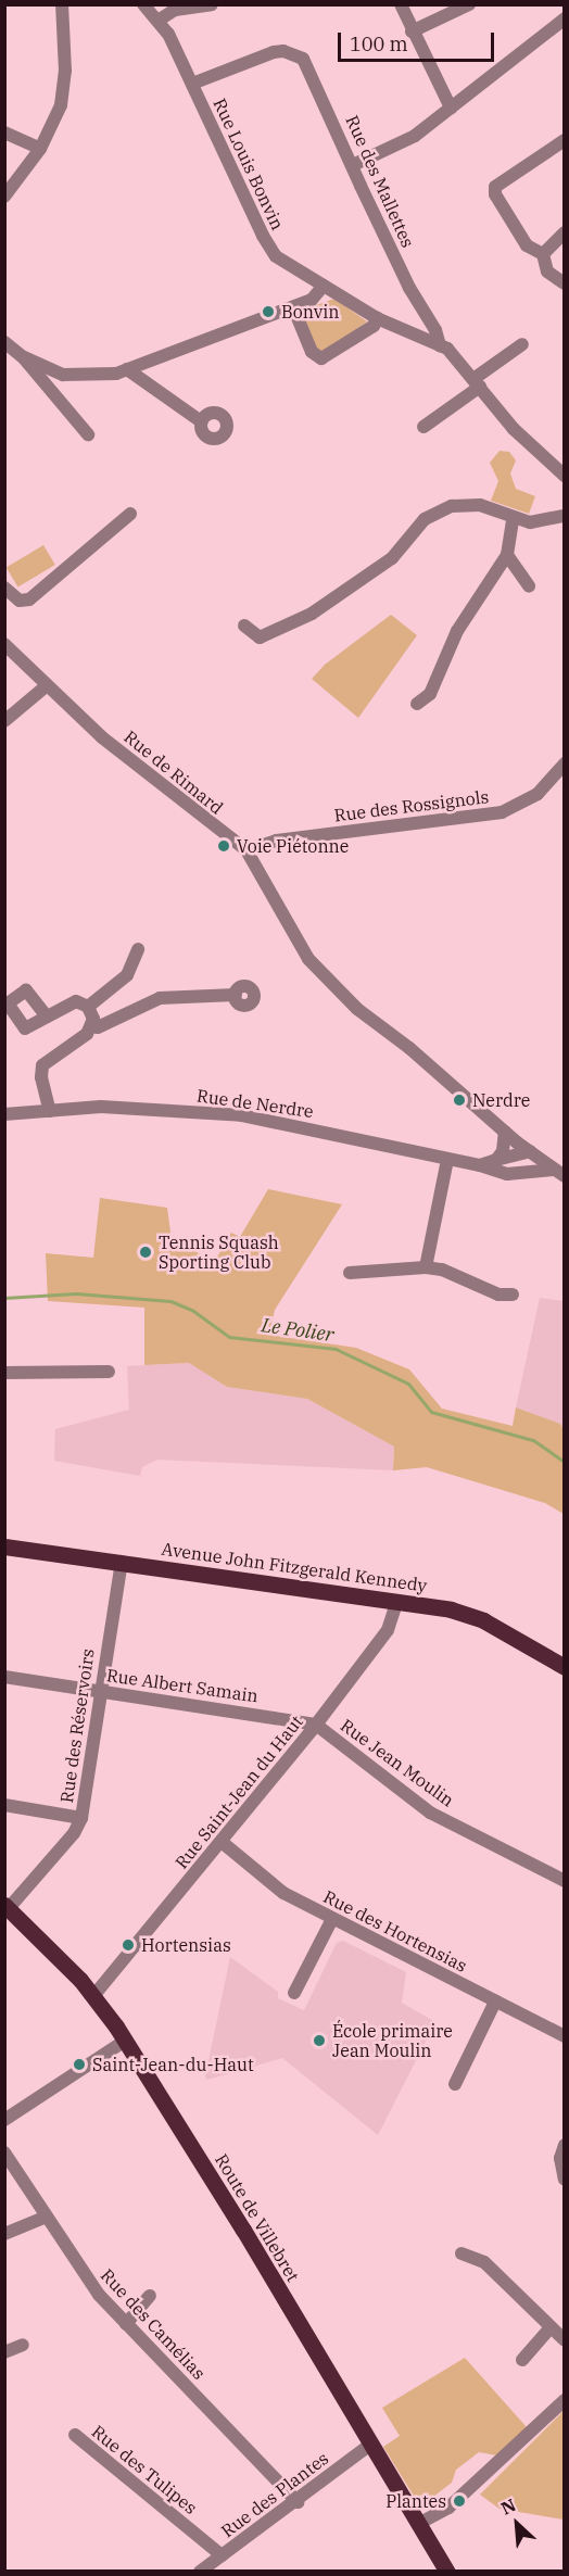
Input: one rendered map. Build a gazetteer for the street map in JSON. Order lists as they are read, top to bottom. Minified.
{"streets":{"main road":["Avenue John Fitzgerald Kennedy","Route de Villebret"],"street":["Rue Louis Bonvin","Rue des Mallettes","Rue de Rimard","Rue des Rossignols","Rue de Nerdre","Rue Albert Samain","Rue des Réservoirs","Rue Jean Moulin","Rue Saint-Jean du Haut","Rue des Hortensias","Rue des Camélias","Rue des Tulipes","Rue des Plantes"]},"crossings":[["Rue Louis Bonvin","Rue des Mallettes"],["Rue de Rimard","Rue des Rossignols"],["Rue de Rimard","Rue de Nerdre"],["Avenue John Fitzgerald Kennedy","Rue des Réservoirs"],["Avenue John Fitzgerald Kennedy","Rue Saint-Jean du Haut"],["Rue Albert Samain","Rue des Réservoirs"],["Rue Albert Samain","Rue Jean Moulin"],["Rue Albert Samain","Rue Saint-Jean du Haut"],["Rue des Réservoirs","Route de Villebret"],["Rue Jean Moulin","Rue Saint-Jean du Haut"],["Rue Saint-Jean du Haut","Rue des Hortensias"],["Rue Saint-Jean du Haut","Route de Villebret"],["Route de Villebret","Rue des Plantes"],["Rue des Camélias","Rue des Plantes"],["Rue des Tulipes","Rue des Plantes"]],"water":["Le Polier"],"places":["Bonvin","Voie Piétonne","Nerdre","Tennis Squash Sporting Club","Hortensias","École primaire Jean Moulin","Saint-Jean-du-Haut","Plantes"],"scale_bar":"100 m","north":"top left"}
